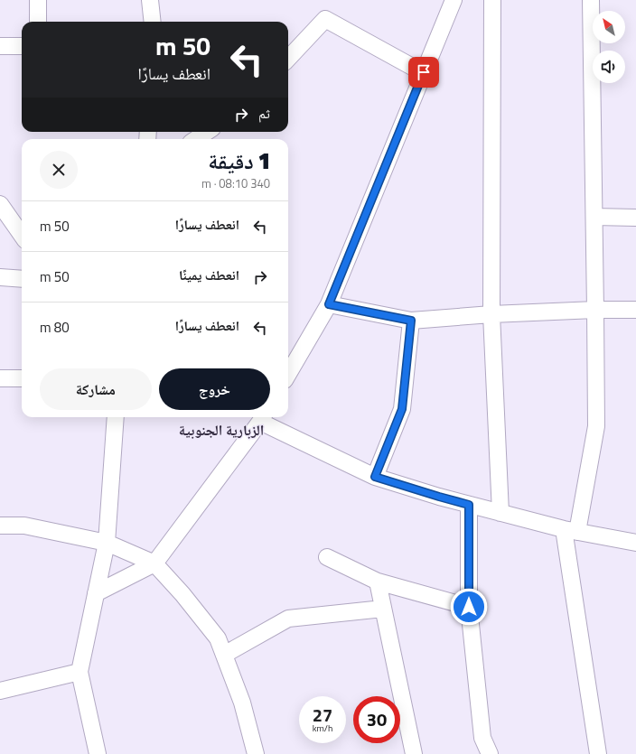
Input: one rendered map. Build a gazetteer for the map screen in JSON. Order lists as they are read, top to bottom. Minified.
{"districts":["الزبارية الجنوبية"],"north":"top left","page":{"turn":["50 m","انعطف يسارًا"],"then":"ثم","heading":["1 دقيقة","340 m · 08:10"],"list":[{"name":"انعطف يسارًا","value":"50 m"},{"name":"انعطف يمينًا","value":"50 m"},{"name":"انعطف يسارًا","value":"80 m"}],"buttons":["خروج","مشاركة"],"speed":"27 km/h","limit":"30"}}
